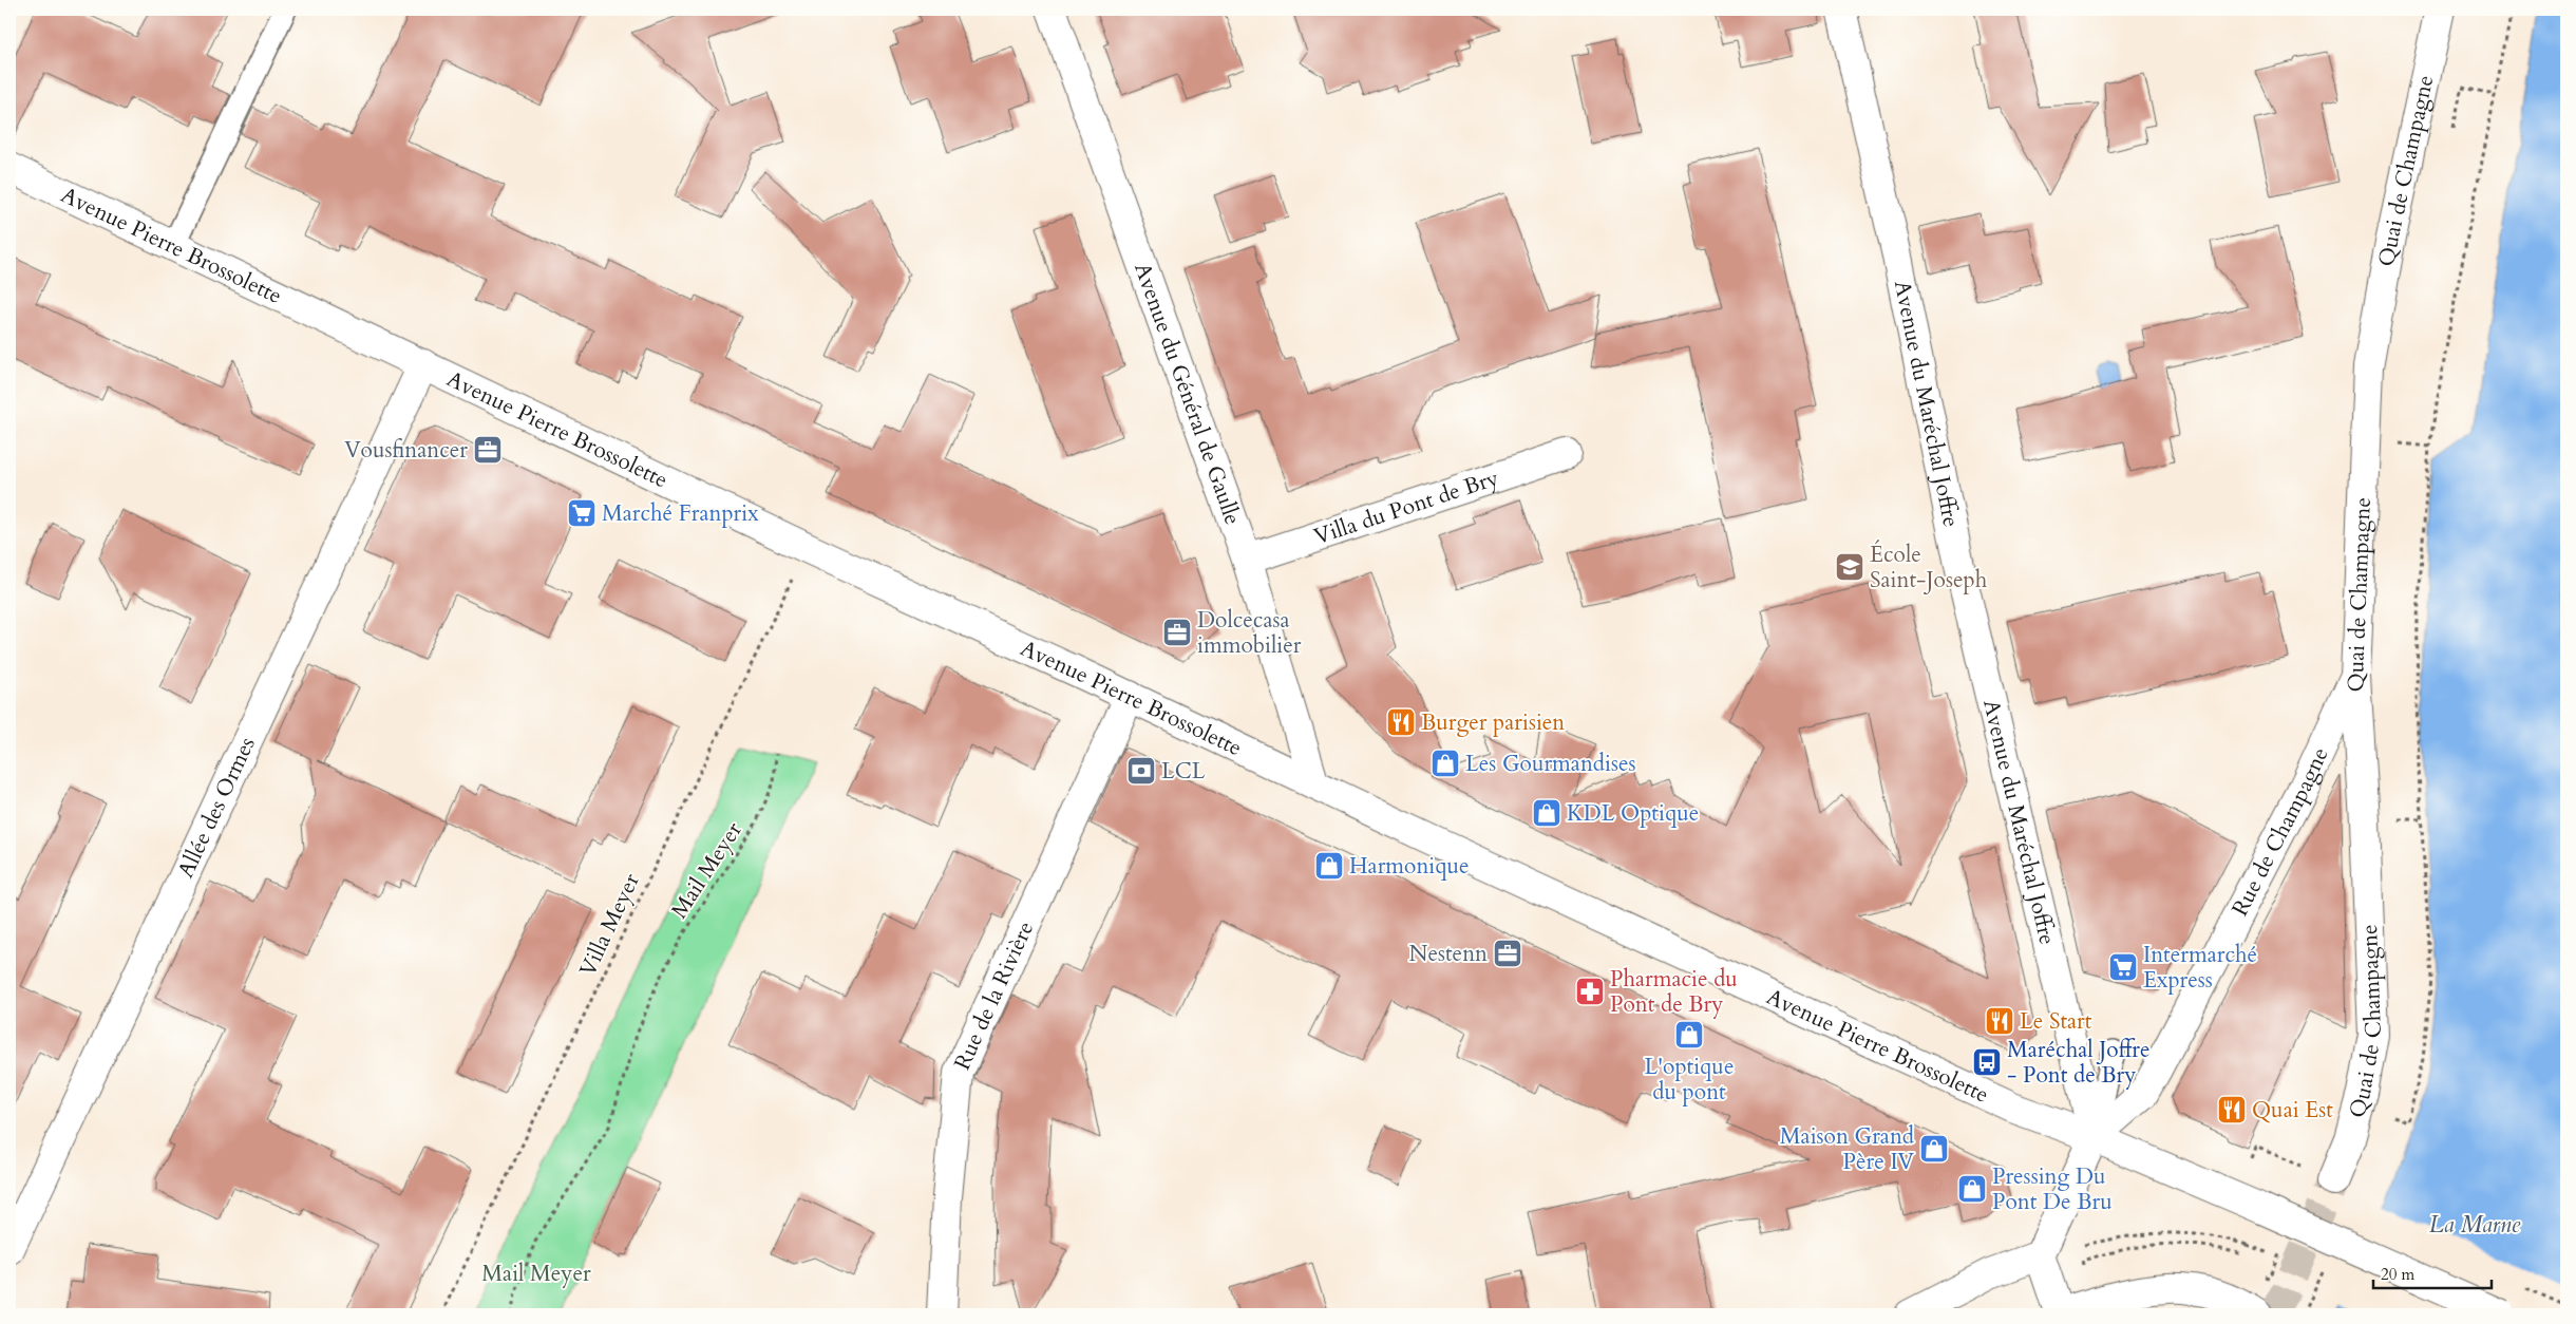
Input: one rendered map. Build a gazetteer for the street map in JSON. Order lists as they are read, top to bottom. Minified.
{"streets":{"street":["Quai de Champagne","Avenue Pierre Brossolette","Avenue du Général de Gaulle","Avenue du Maréchal Joffre","Villa du Pont de Bry","Allée des Ormes","Rue de Champagne","Rue de la Rivière"],"path":["Mail Meyer","Villa Meyer"]},"crossings":[["Quai de Champagne","Rue de Champagne"],["Avenue Pierre Brossolette","Avenue du Général de Gaulle"],["Avenue Pierre Brossolette","Avenue du Maréchal Joffre"],["Avenue Pierre Brossolette","Allée des Ormes"],["Avenue Pierre Brossolette","Rue de Champagne"],["Avenue Pierre Brossolette","Villa Meyer"],["Avenue Pierre Brossolette","Rue de la Rivière"],["Avenue du Général de Gaulle","Villa du Pont de Bry"],["Avenue du Maréchal Joffre","Rue de Champagne"]],"water":["La Marne"],"parks":["Mail Meyer"],"places":{"office":["Vousfinancer","Dolcecasa immobilier","Nestenn"],"supermarket":["Marché Franprix","Intermarché Express"],"school or university":["École Saint-Joseph"],"restaurant":["Burger parisien","Le Start","Quai Est"],"shop":["Les Gourmandises","KDL Optique","Harmonique","L'optique du pont","Maison Grand Père IV","Pressing Du Pont De Bru"],"bank":["LCL"],"pharmacy":["Pharmacie du Pont de Bry"],"bus stop":["Maréchal Joffre - Pont de Bry"]},"scale_bar":"20 m"}
